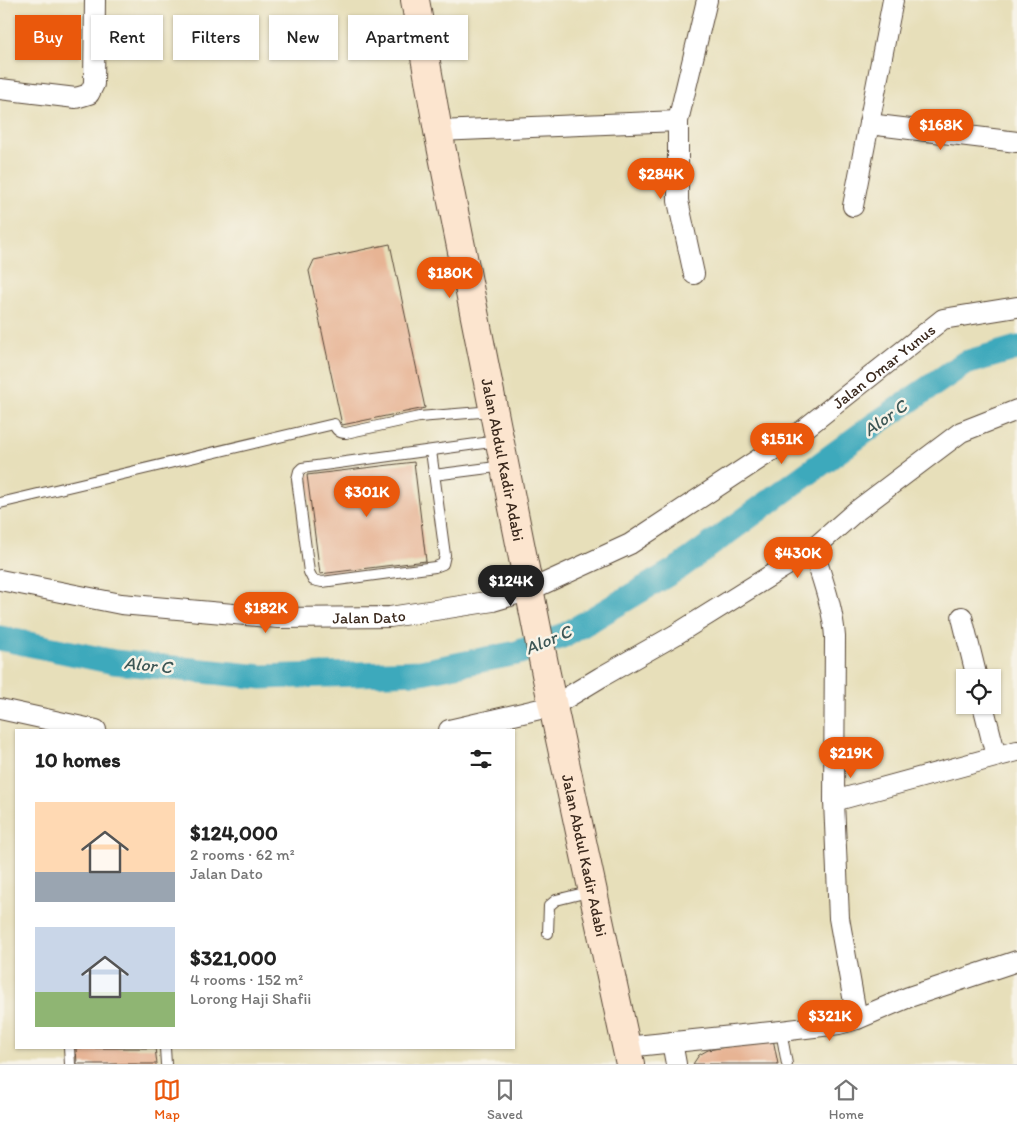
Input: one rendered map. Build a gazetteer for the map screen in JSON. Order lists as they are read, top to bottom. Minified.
{"streets":{"main road":["Jalan Abdul Kadir Adabi"],"street":["Jalan Omar Yunus","Jalan Dato"]},"crossings":[["Jalan Omar Yunus","Jalan Abdul Kadir Adabi"],["Jalan Omar Yunus","Jalan Dato"],["Jalan Abdul Kadir Adabi","Jalan Dato"]],"water":["Alor C"],"page":{"chip":["Buy","Rent","Filters","New","Apartment"],"price":["$168K","$284K","$180K","$151K","$301K","$430K","$124K","$182K","$219K","$321K"],"heading":"10 homes","list":[{"name":"$124,000","note":"2 rooms · 62 m² · Jalan Dato"},{"name":"$321,000","note":"4 rooms · 152 m² · Lorong Haji Shafii"}],"tabs":["Map","Saved","Home"]}}
